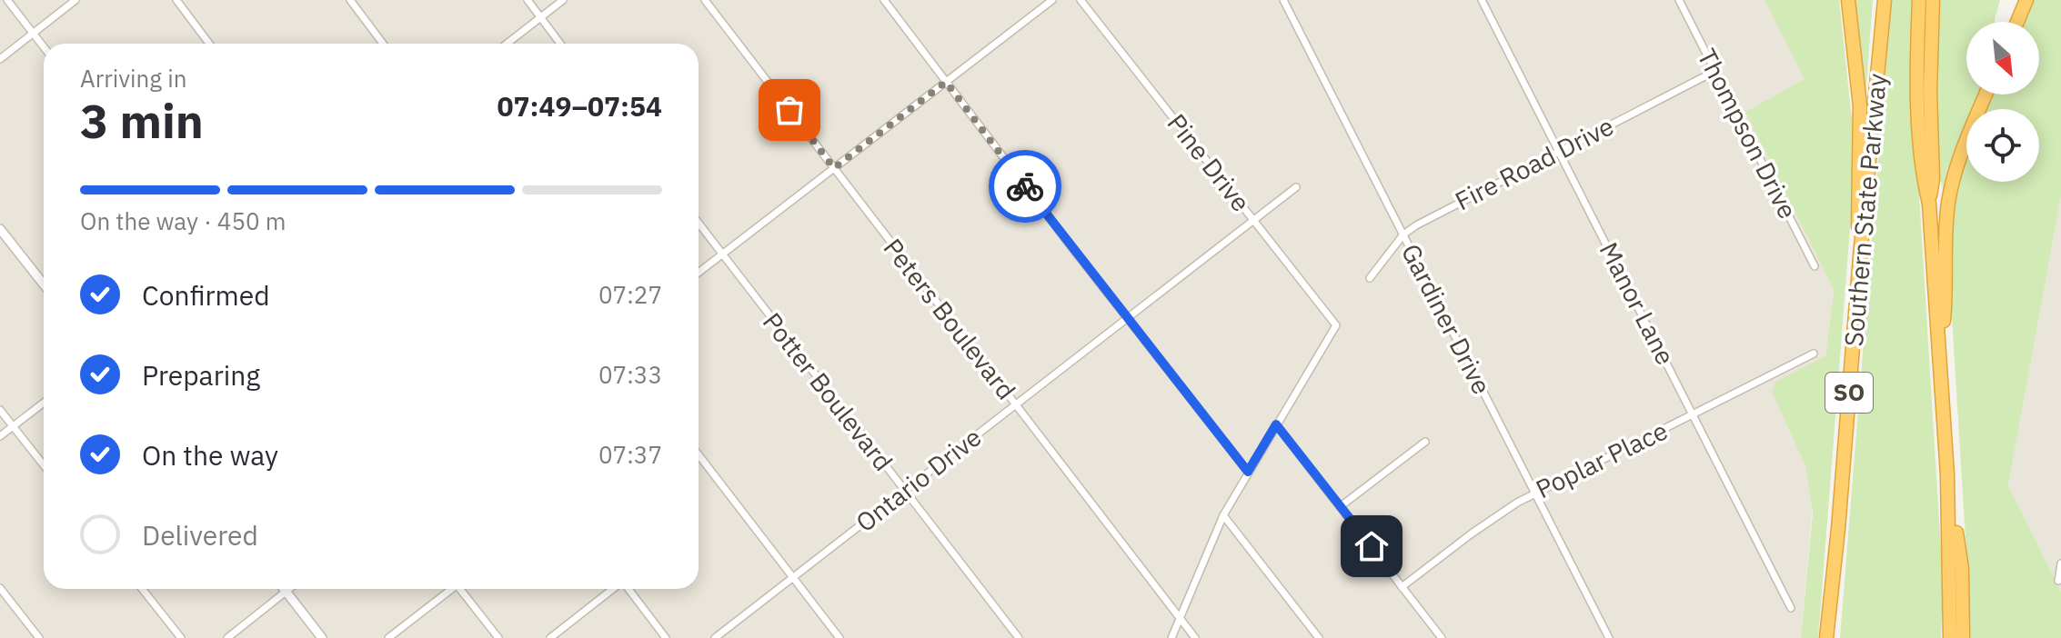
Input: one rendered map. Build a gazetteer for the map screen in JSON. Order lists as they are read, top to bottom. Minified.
{"streets":{"highway":["Southern State Parkway","SO"],"street":["Thompson Drive","Pine Drive","Fire Road Drive","Manor Lane","Peters Boulevard","Gardiner Drive","Potter Boulevard","Poplar Place","Ontario Drive"]},"crossings":[["Thompson Drive","Fire Road Drive"],["Pine Drive","Ontario Drive"],["Fire Road Drive","Manor Lane"],["Fire Road Drive","Gardiner Drive"],["Manor Lane","Poplar Place"],["Peters Boulevard","Ontario Drive"],["Gardiner Drive","Poplar Place"],["Potter Boulevard","Ontario Drive"]],"north":"bottom right","page":{"heading":["3 min","Arriving in","07:49–07:54"],"bar":"On the way · 450 m","list":[["Confirmed","07:27"],["Preparing","07:33"],["On the way","07:37"],"Delivered"]}}
